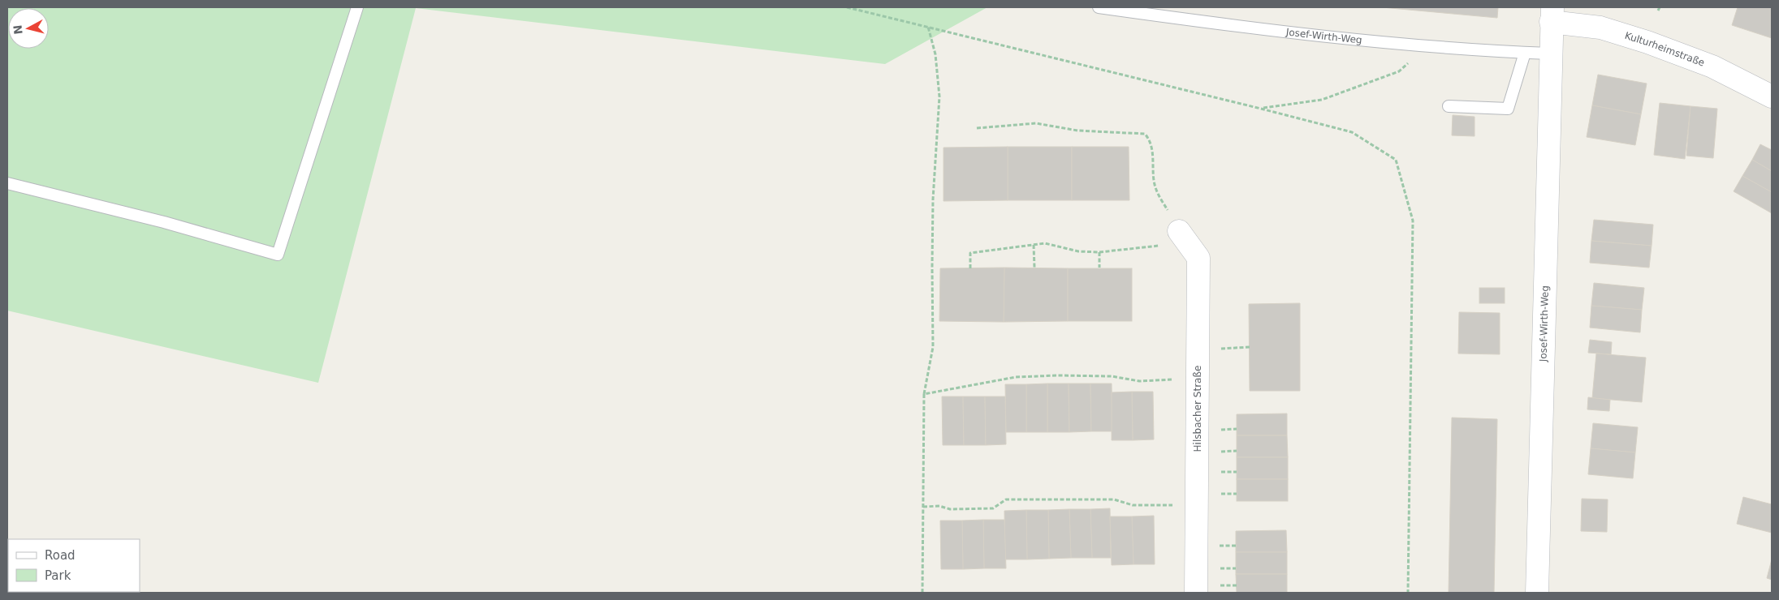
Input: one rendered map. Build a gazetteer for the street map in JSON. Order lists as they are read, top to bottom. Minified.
{"streets":{"street":["Josef-Wirth-Weg","Kulturheimstraße","Hilsbacher Straße"]},"crossings":[["Josef-Wirth-Weg","Kulturheimstraße"]],"legend":["Road","Park"],"north":"left"}
